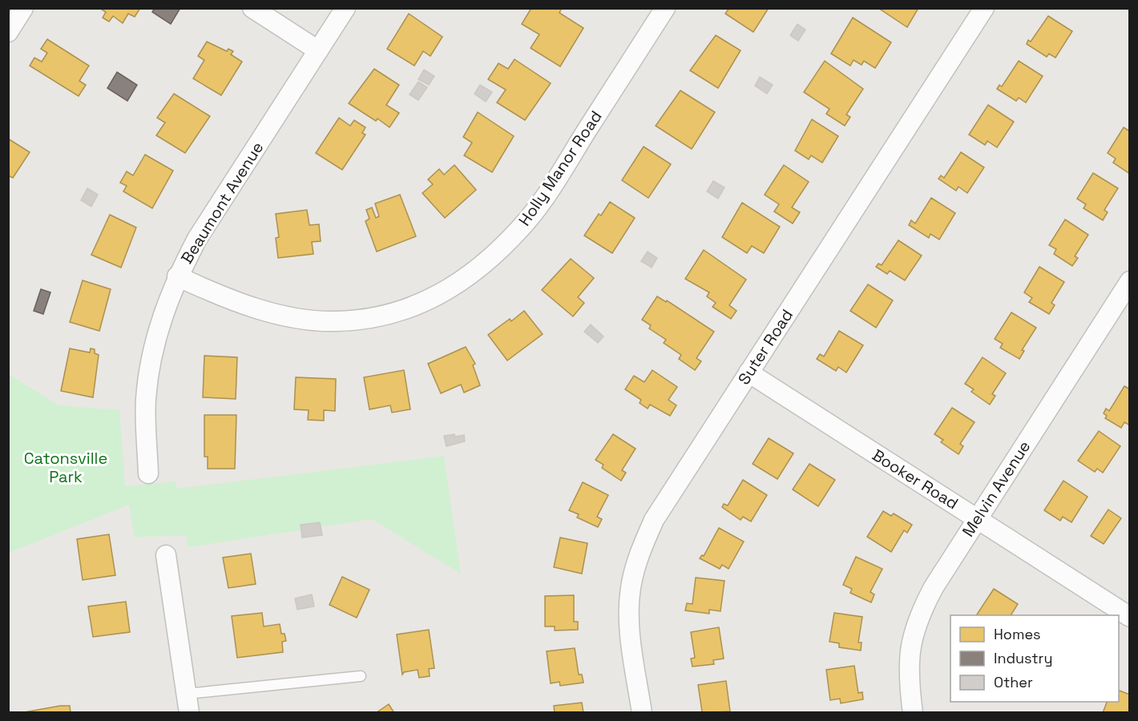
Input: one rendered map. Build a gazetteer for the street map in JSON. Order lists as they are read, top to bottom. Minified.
{"streets":{"street":["Holly Manor Road","Beaumont Avenue","Suter Road","Booker Road","Melvin Avenue"]},"crossings":[["Holly Manor Road","Beaumont Avenue"],["Suter Road","Booker Road"],["Booker Road","Melvin Avenue"]],"parks":["Catonsville Park"],"legend":["Homes","Industry","Other"]}
